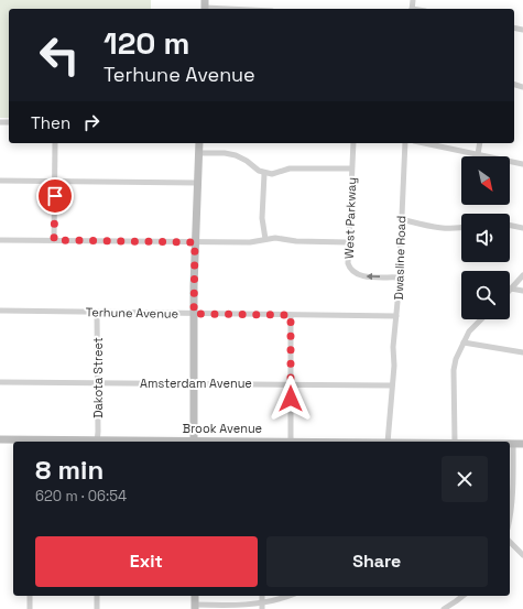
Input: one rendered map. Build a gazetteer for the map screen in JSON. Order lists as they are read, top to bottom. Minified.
{"streets":{"main road":["Brook Avenue"],"street":["West Parkway","Dwasline Road","Terhune Avenue","Dakota Street","Amsterdam Avenue"]},"crossings":[["West Parkway","Dwasline Road"],["Dwasline Road","Terhune Avenue"],["Dwasline Road","Amsterdam Avenue"],["Terhune Avenue","Dakota Street"],["Dakota Street","Amsterdam Avenue"],["Dakota Street","Brook Avenue"]],"north":"bottom right","page":{"turn":["120 m","Terhune Avenue"],"then":"Then","heading":["8 min","620 m · 06:54"],"buttons":["Exit","Share"]}}
